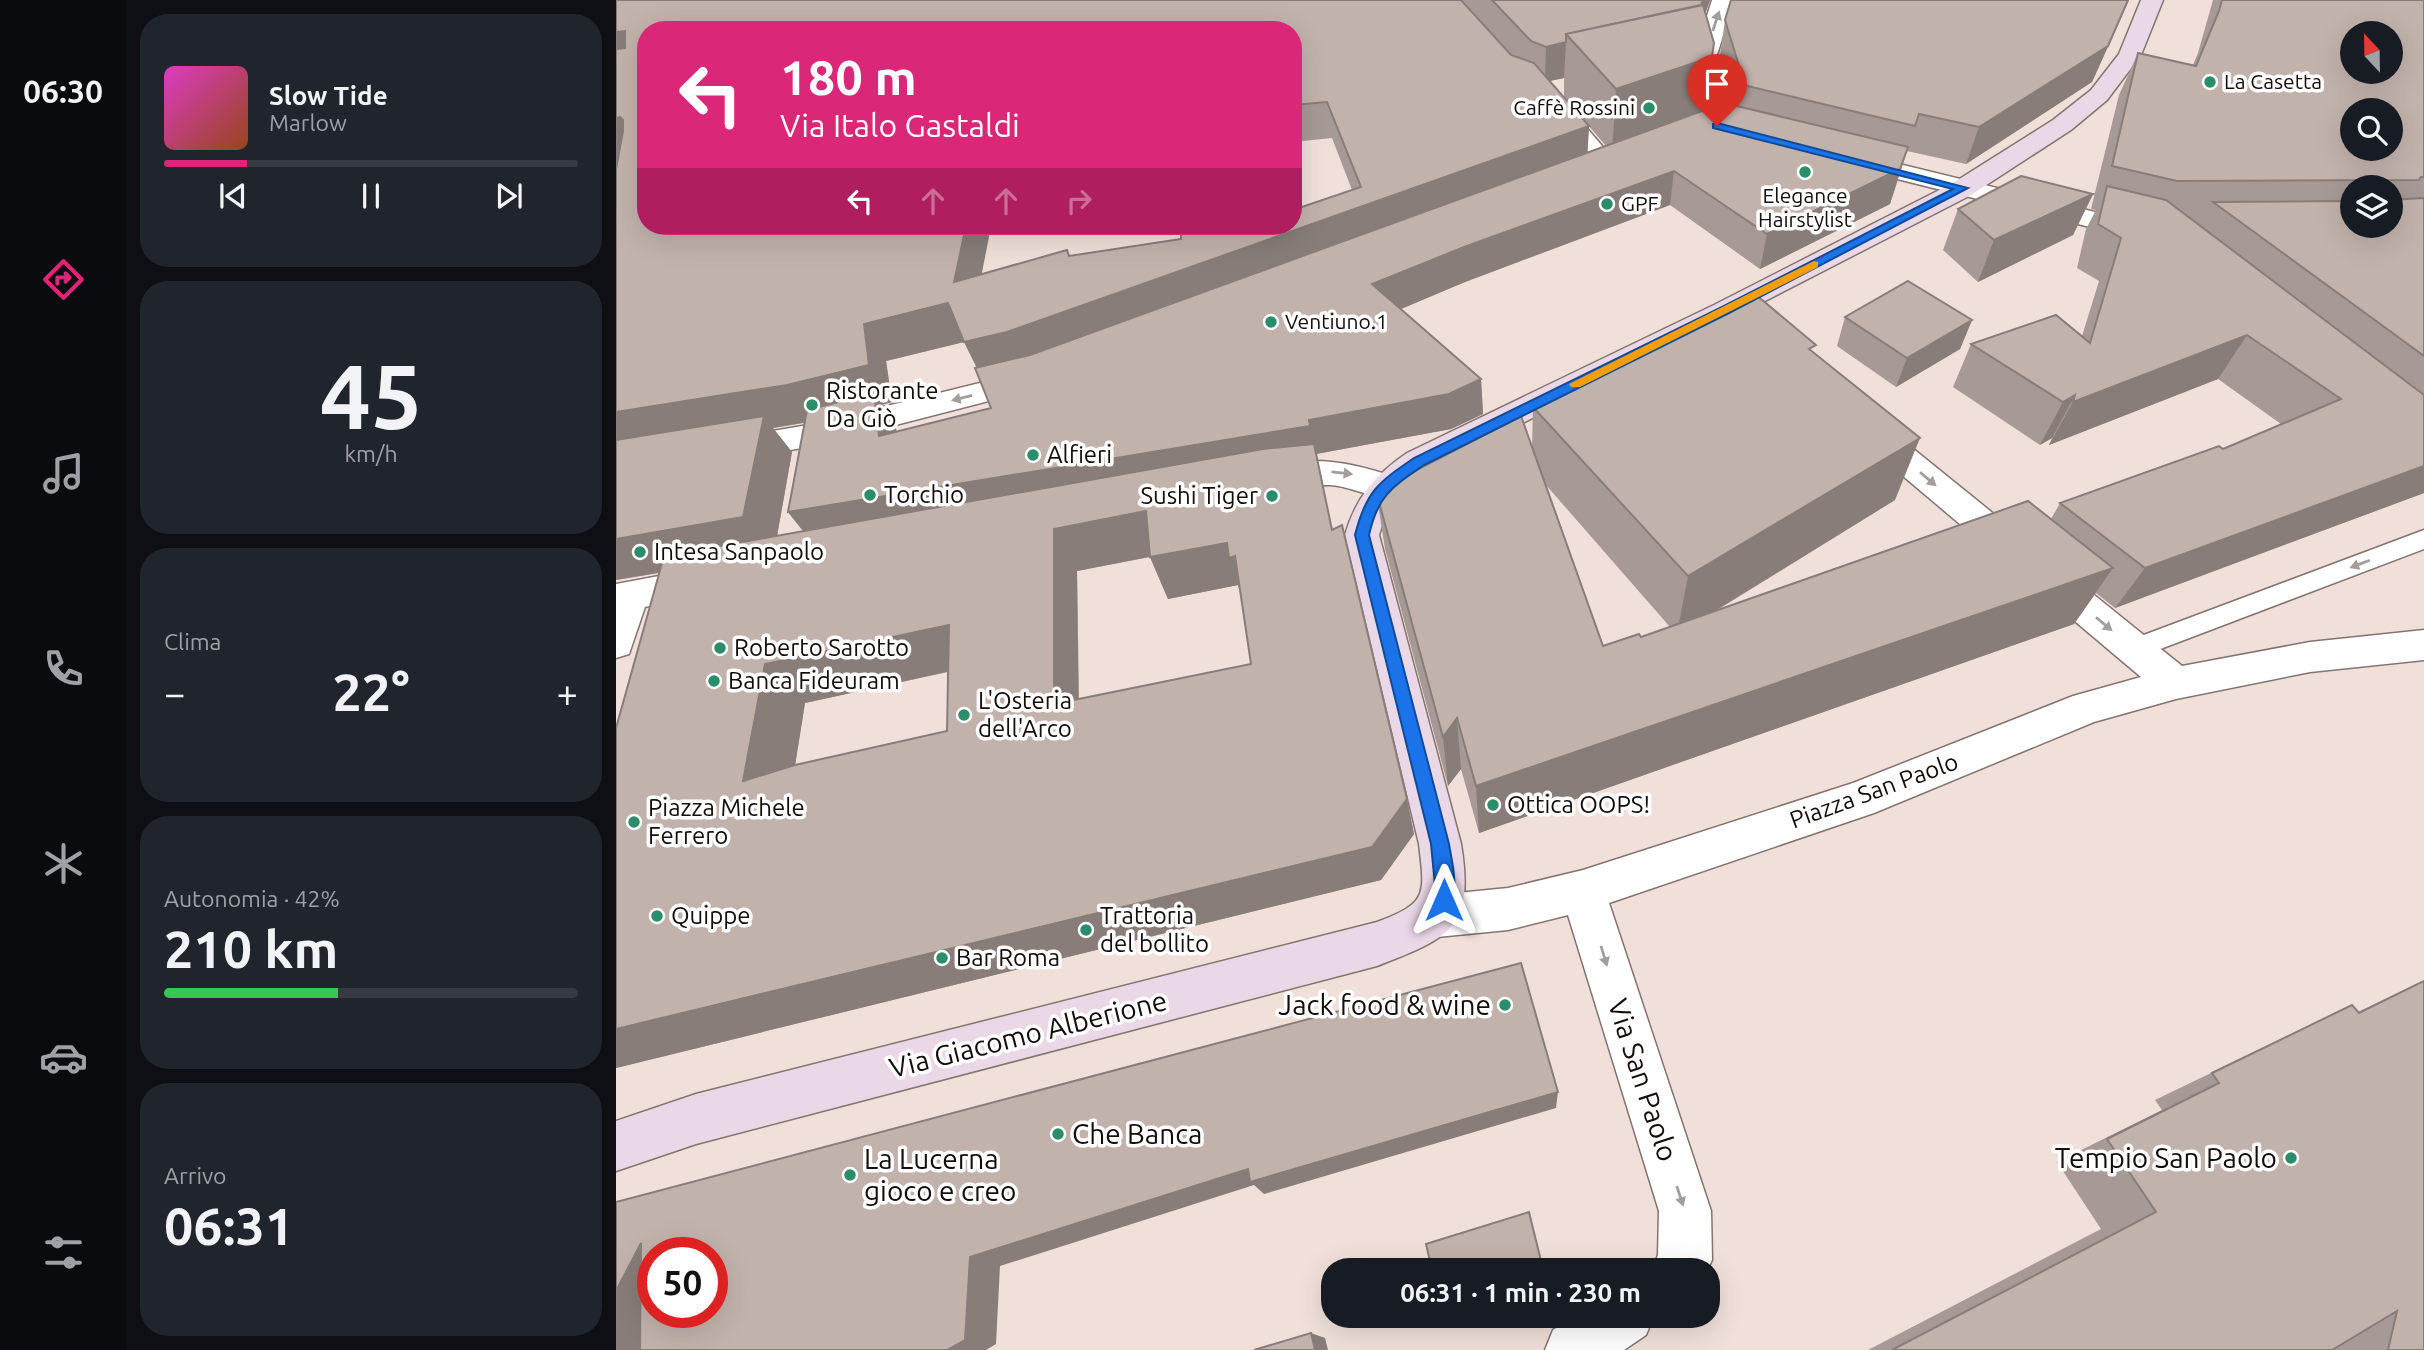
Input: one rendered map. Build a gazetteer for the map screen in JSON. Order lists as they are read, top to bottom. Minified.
{"streets":{"main road":["Via Giacomo Alberione"],"street":["Piazza San Paolo","Via San Paolo"]},"crossings":[["Piazza San Paolo","Via Giacomo Alberione"],["Piazza San Paolo","Via San Paolo"]],"one_way":["Via San Paolo"],"places":["La Casetta","Caffè Rossini","Elegance Hairstylist","GPF","Ventiuno.1","Ristorante Da Giò","Alfieri","Torchio","Sushi Tiger","Intesa Sanpaolo","Roberto Sarotto","Banca Fideuram","L'Osteria dell'Arco","Ottica OOPS!","Piazza Michele Ferrero","Quippe","Trattoria del bollito","Bar Roma","Jack food & wine","Che Banca","Tempio San Paolo","La Lucerna gioco e creo"],"north":"top","page":{"tabs":"06:30","turn":["180 m","Via Italo Gastaldi"],"song":["Slow Tide","Marlow"],"tile":[["45","km/h"],"Clima",["Autonomia · 42%","210 km"],["Arrivo","06:31"]],"heat":["−","22°","+"],"limit":"50","trip":"06:31 · 1 min · 230 m"}}
